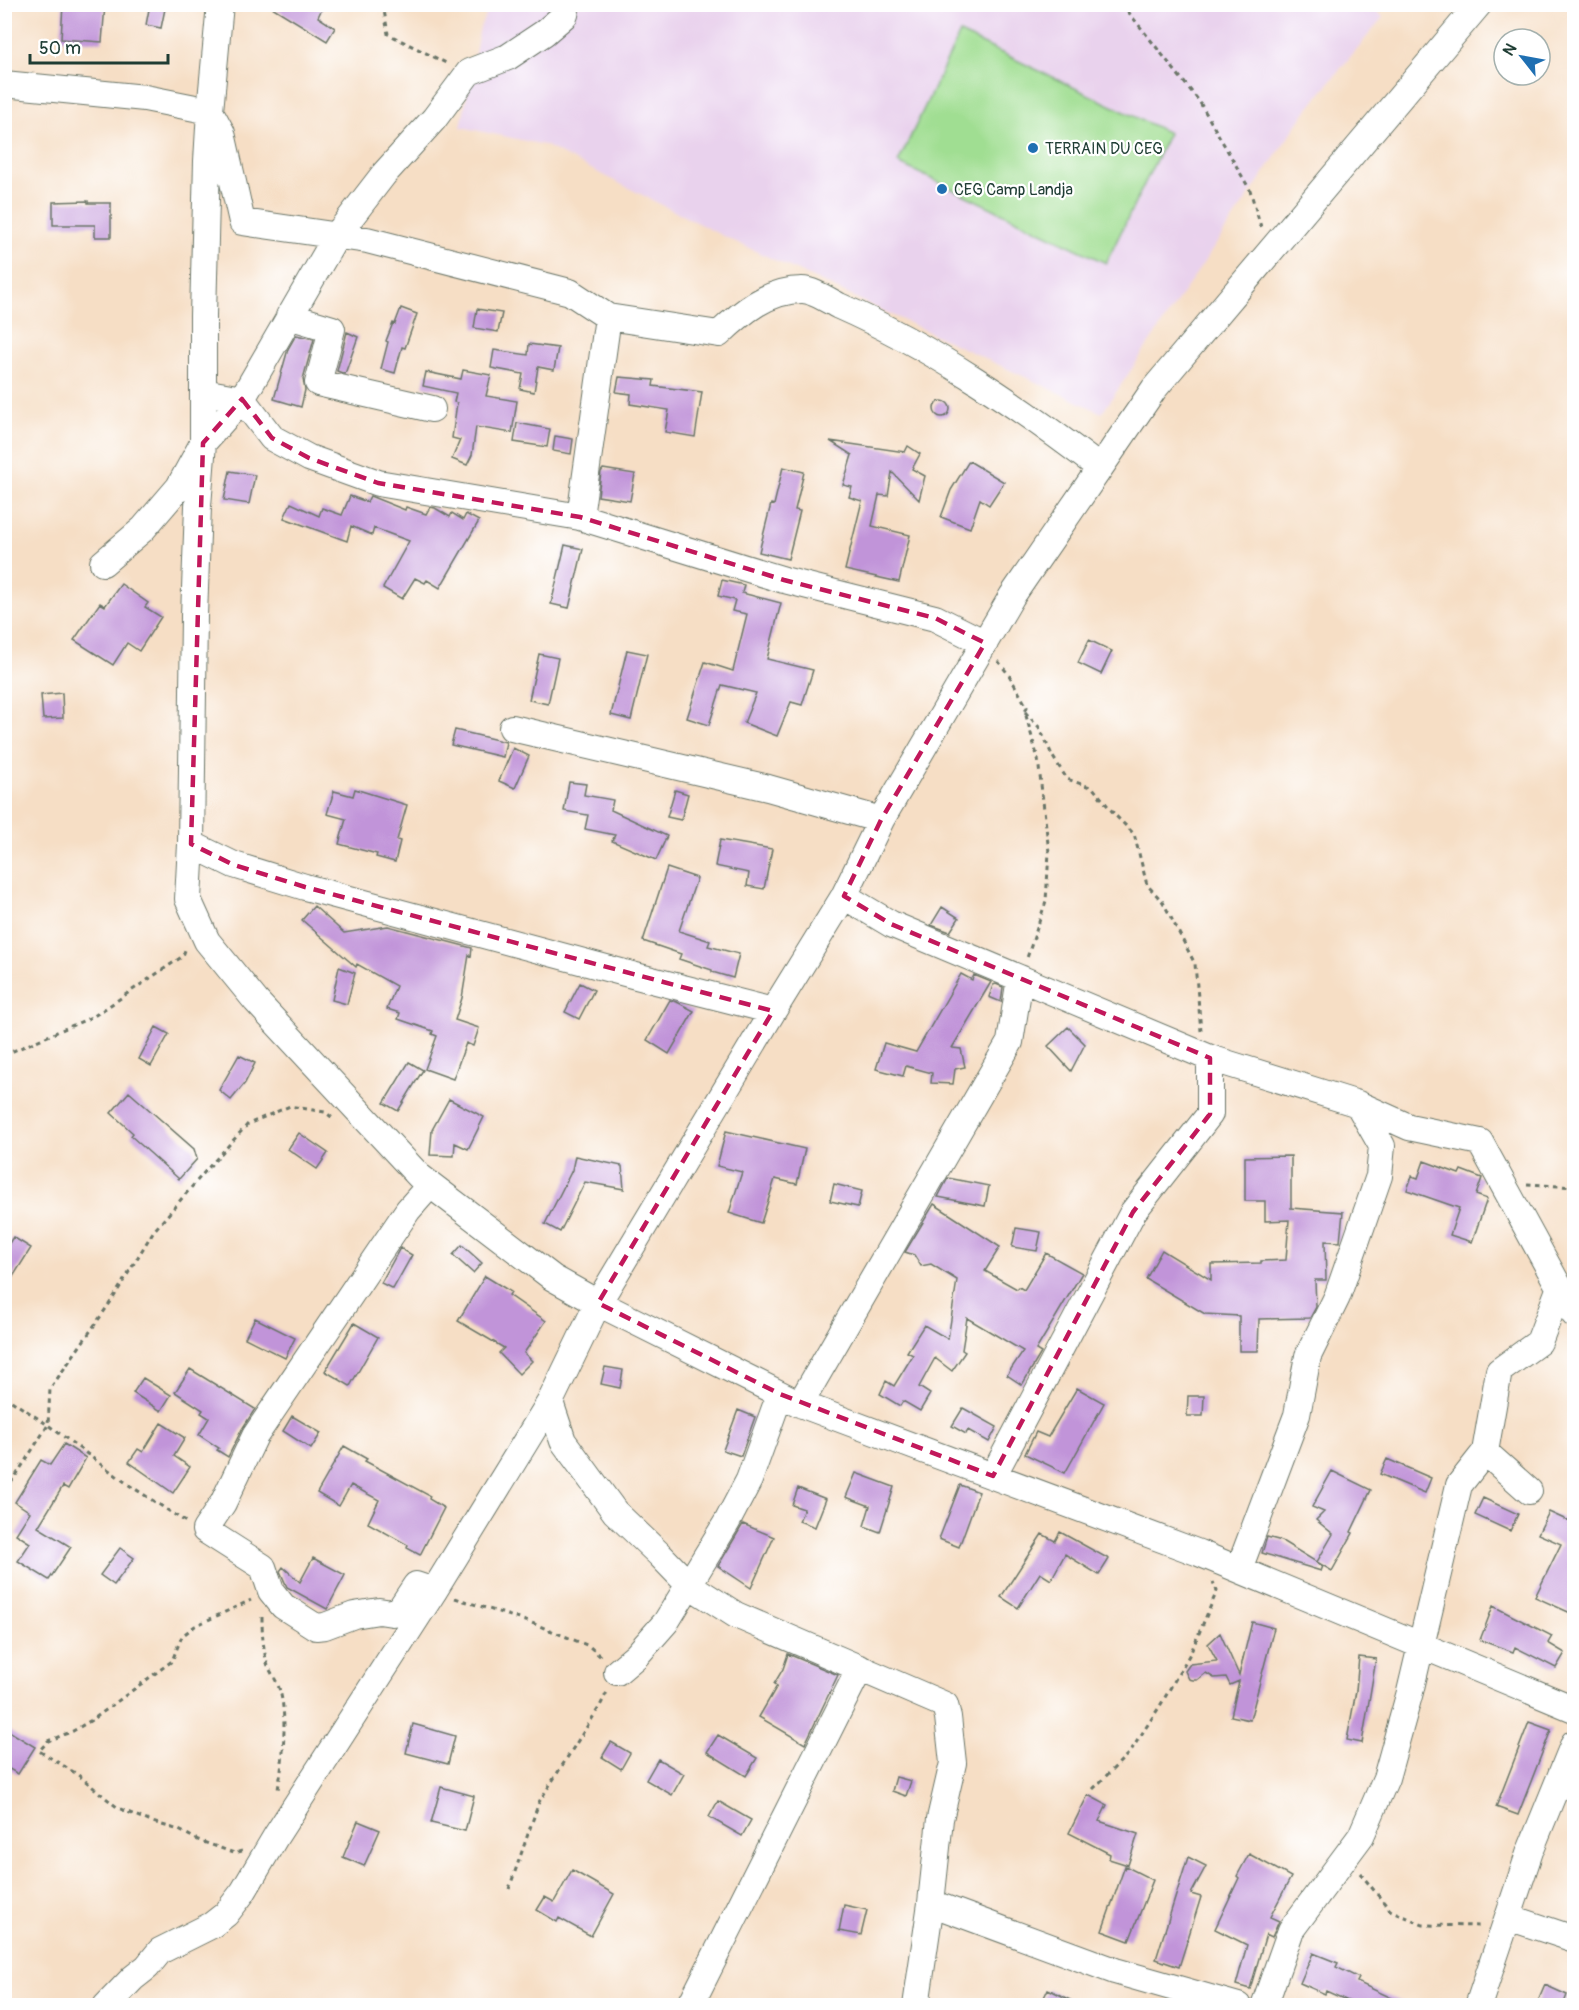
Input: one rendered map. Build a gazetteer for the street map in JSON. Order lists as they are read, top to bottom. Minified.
{"places":["TERRAIN DU CEG","CEG Camp Landja"],"scale_bar":"50 m","north":"top left"}
